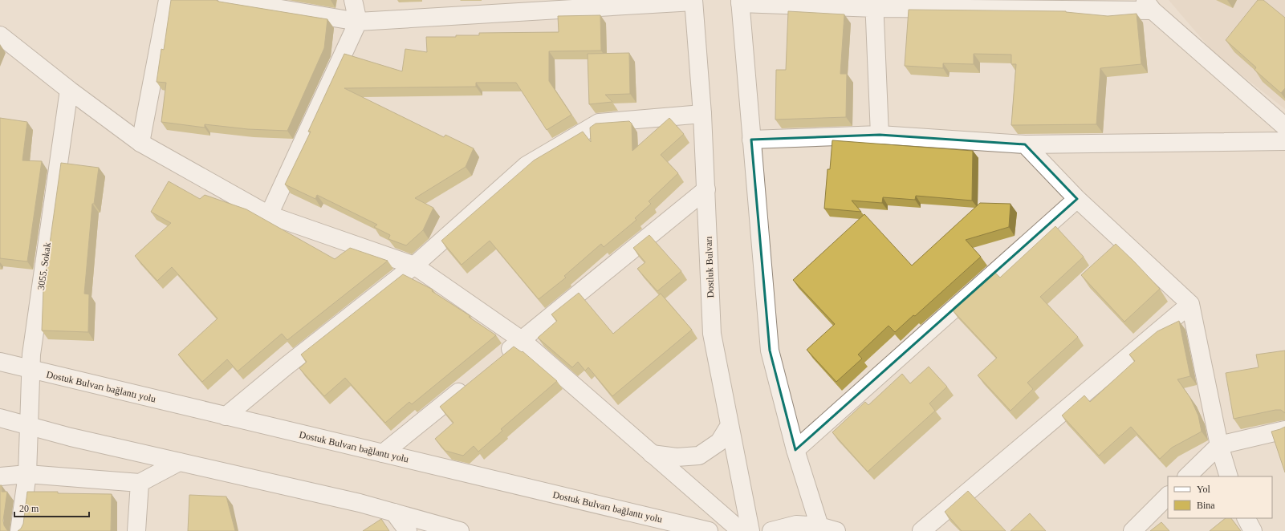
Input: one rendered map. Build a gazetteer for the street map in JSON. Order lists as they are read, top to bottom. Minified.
{"streets":{"street":["3055. Sokak","Dostluk Bulvarı","Dostuk Bulvarı bağlantı yolu"]},"crossings":[["3055. Sokak","Dostuk Bulvarı bağlantı yolu"]],"legend":["Yol","Bina"],"scale_bar":"20 m"}
